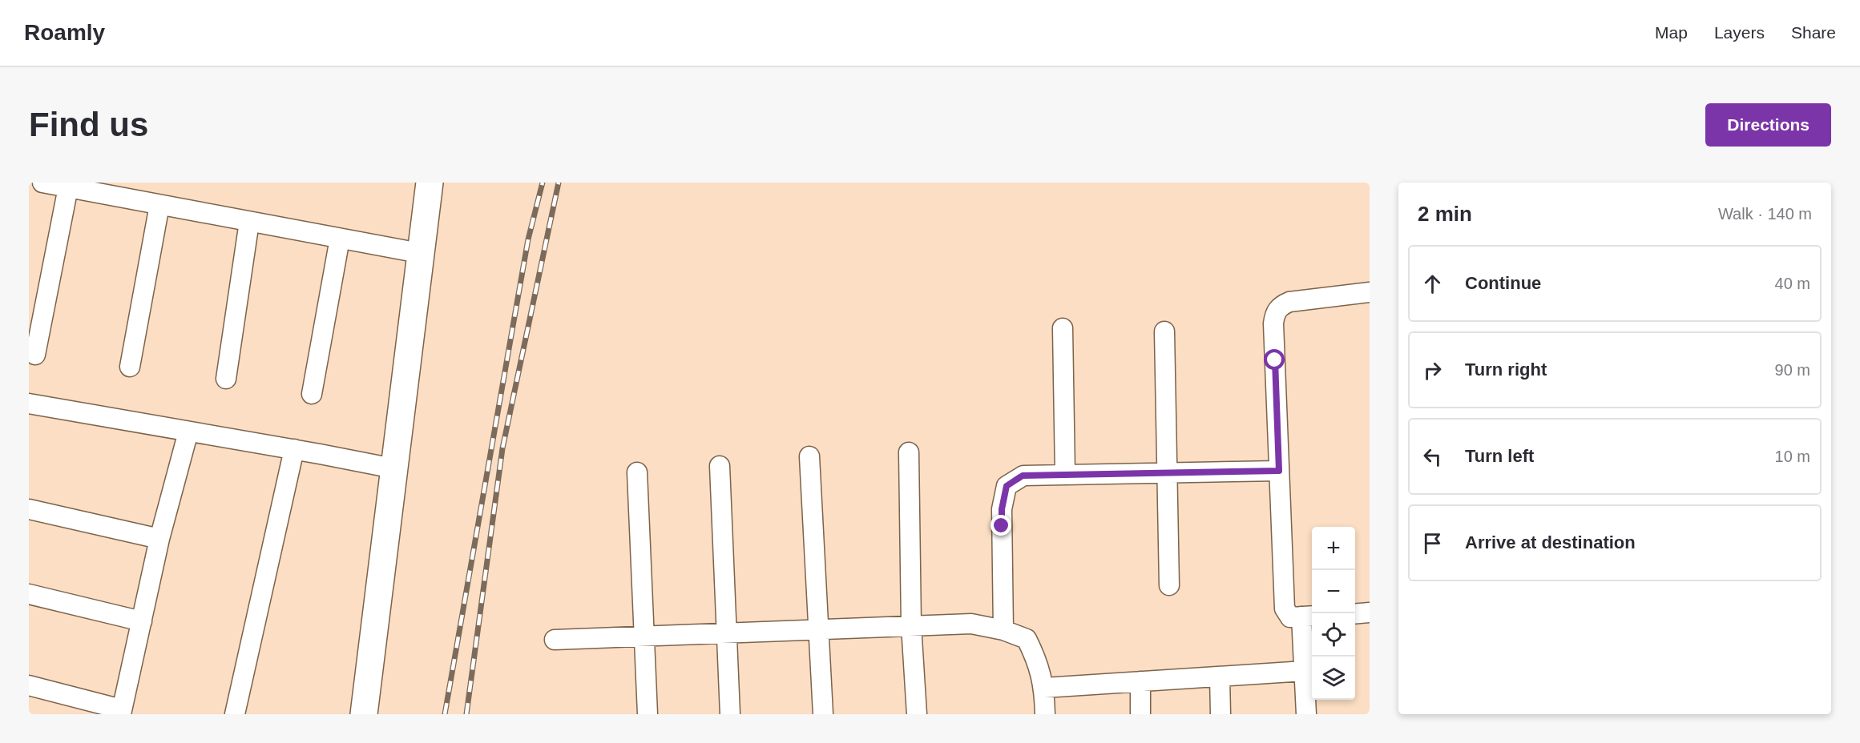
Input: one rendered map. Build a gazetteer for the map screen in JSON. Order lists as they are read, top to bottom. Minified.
{"page":{"header":"Roamly","nav":["Map","Layers","Share"],"buttons":"Directions","title":"Find us","heading":["2 min","Walk · 140 m"],"list":[["Continue","40 m"],["Turn right","90 m"],["Turn left","10 m"],"Arrive at destination"],"map_buttons":["+","−"]}}
